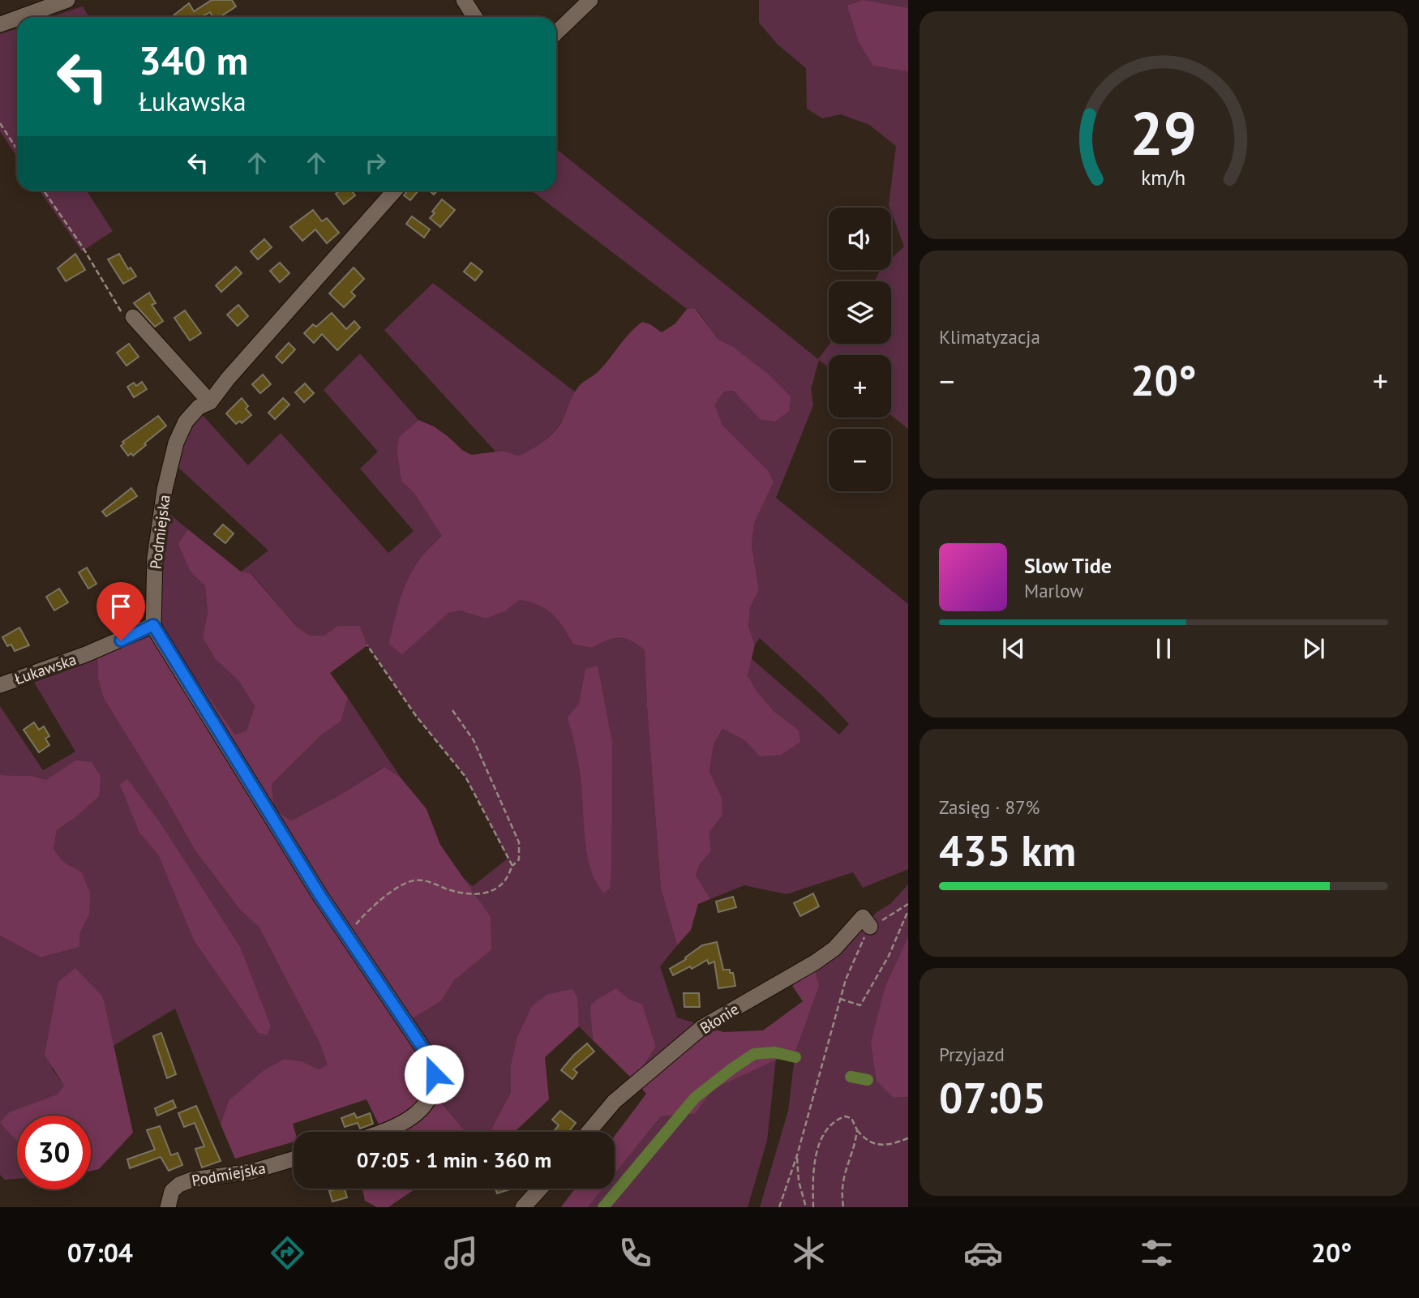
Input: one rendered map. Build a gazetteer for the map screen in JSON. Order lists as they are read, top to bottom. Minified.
{"streets":{"street":["Podmiejska","Łukawska","Błonie"]},"crossings":[["Podmiejska","Łukawska"]],"page":{"turn":["340 m","Łukawska"],"map_buttons":["+","−"],"tile":["Klimatyzacja",["Zasięg · 87%","435 km"],["Przyjazd","07:05"]],"heat":["−","20°","+"],"song":["Slow Tide","Marlow"],"limit":"30","trip":"07:05 · 1 min · 360 m","tabs":["07:04","20°"],"gauge":["29","km/h"]}}
